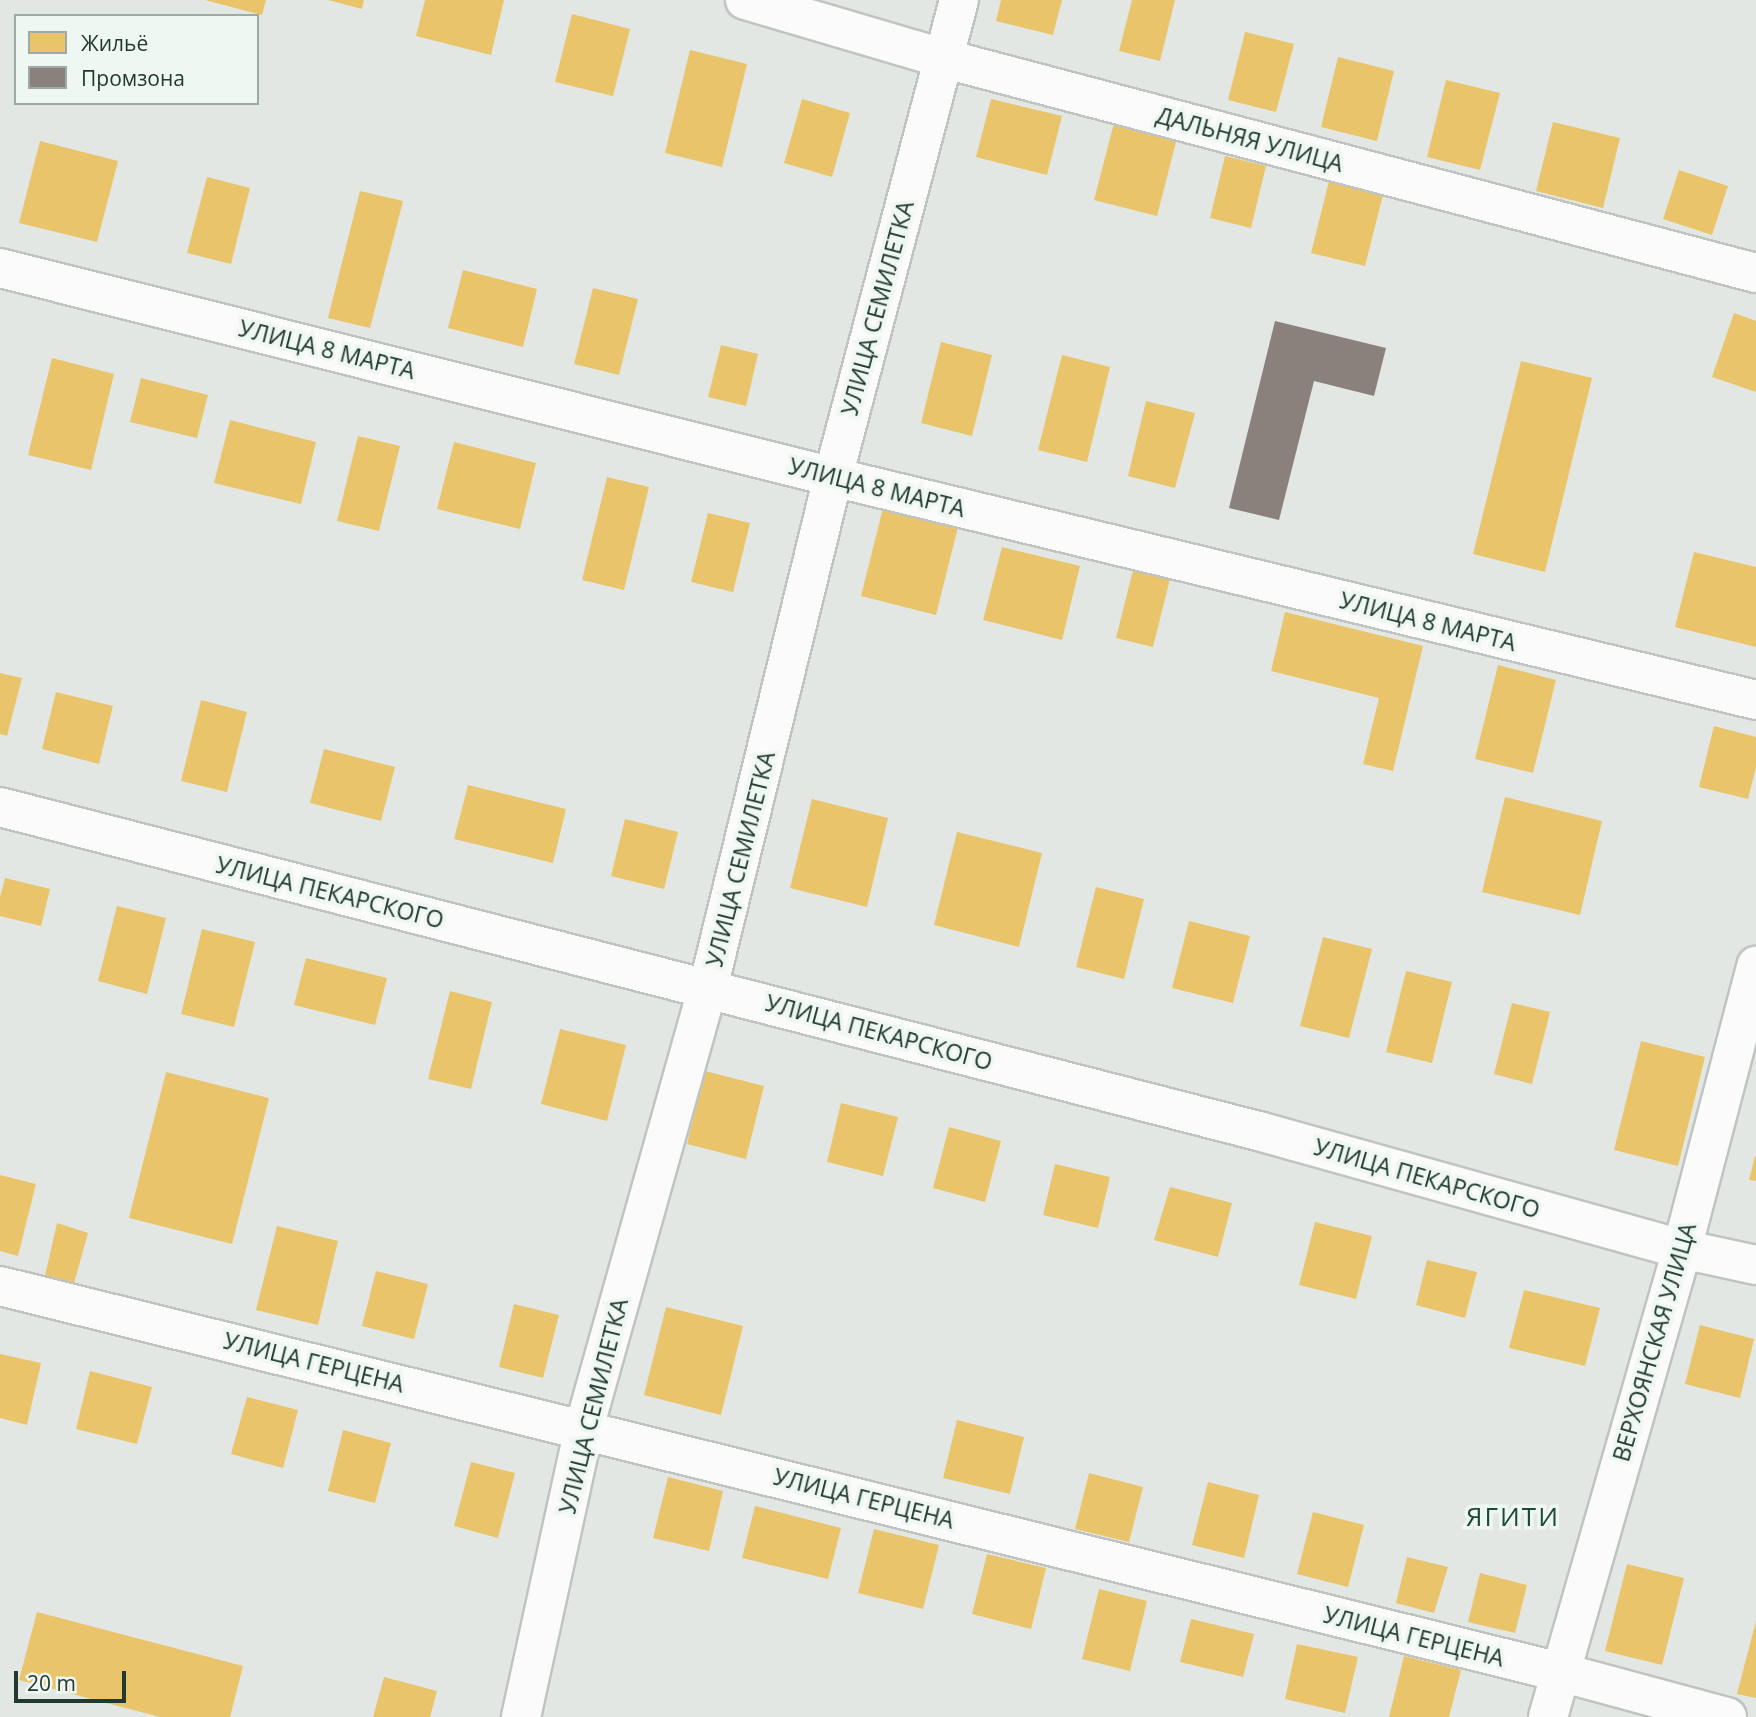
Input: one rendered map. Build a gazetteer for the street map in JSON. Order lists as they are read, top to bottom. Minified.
{"streets":{"street":["ДАЛЬНЯЯ УЛИЦА","УЛИЦА СЕМИЛЕТКА","УЛИЦА 8 МАРТА","УЛИЦА ПЕКАРСКОГО","ВЕРХОЯНСКАЯ УЛИЦА","УЛИЦА ГЕРЦЕНА"]},"crossings":[["ДАЛЬНЯЯ УЛИЦА","УЛИЦА СЕМИЛЕТКА"],["УЛИЦА СЕМИЛЕТКА","УЛИЦА 8 МАРТА"],["УЛИЦА СЕМИЛЕТКА","УЛИЦА ПЕКАРСКОГО"],["УЛИЦА СЕМИЛЕТКА","УЛИЦА ГЕРЦЕНА"],["УЛИЦА ПЕКАРСКОГО","ВЕРХОЯНСКАЯ УЛИЦА"],["ВЕРХОЯНСКАЯ УЛИЦА","УЛИЦА ГЕРЦЕНА"]],"districts":["ЯГИТИ"],"legend":["Жильё","Промзона"],"scale_bar":"20 m"}
